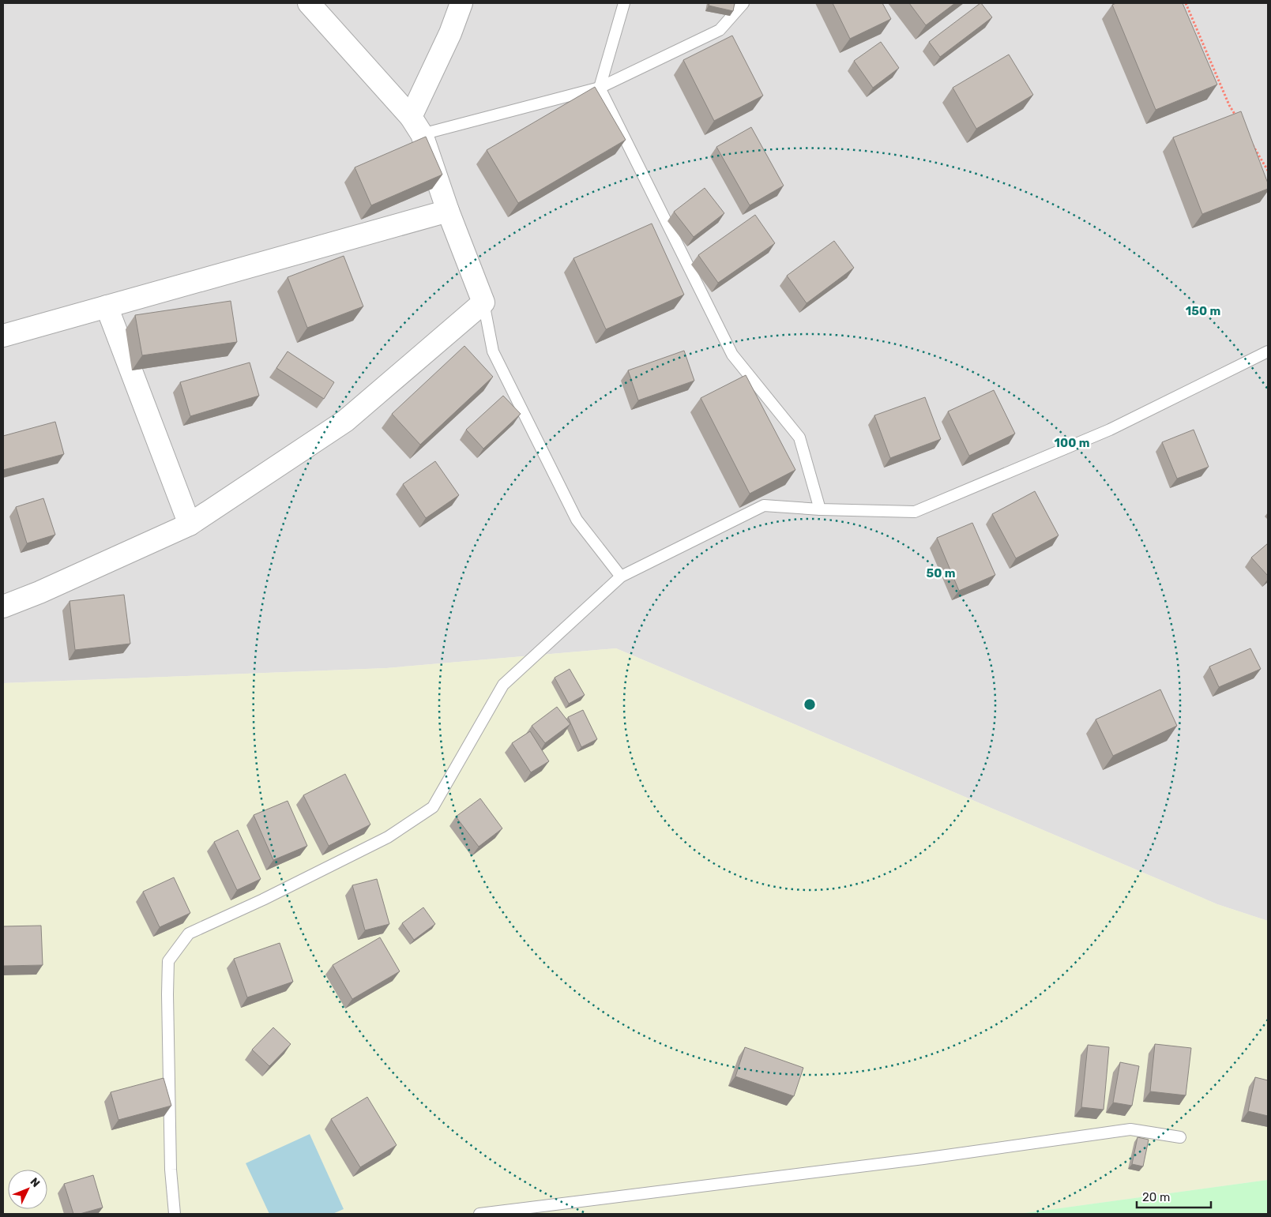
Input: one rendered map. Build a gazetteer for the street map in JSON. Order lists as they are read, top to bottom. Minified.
{"scale_bar":"20 m","north":"top right","rings":["150 m","100 m","50 m"]}
